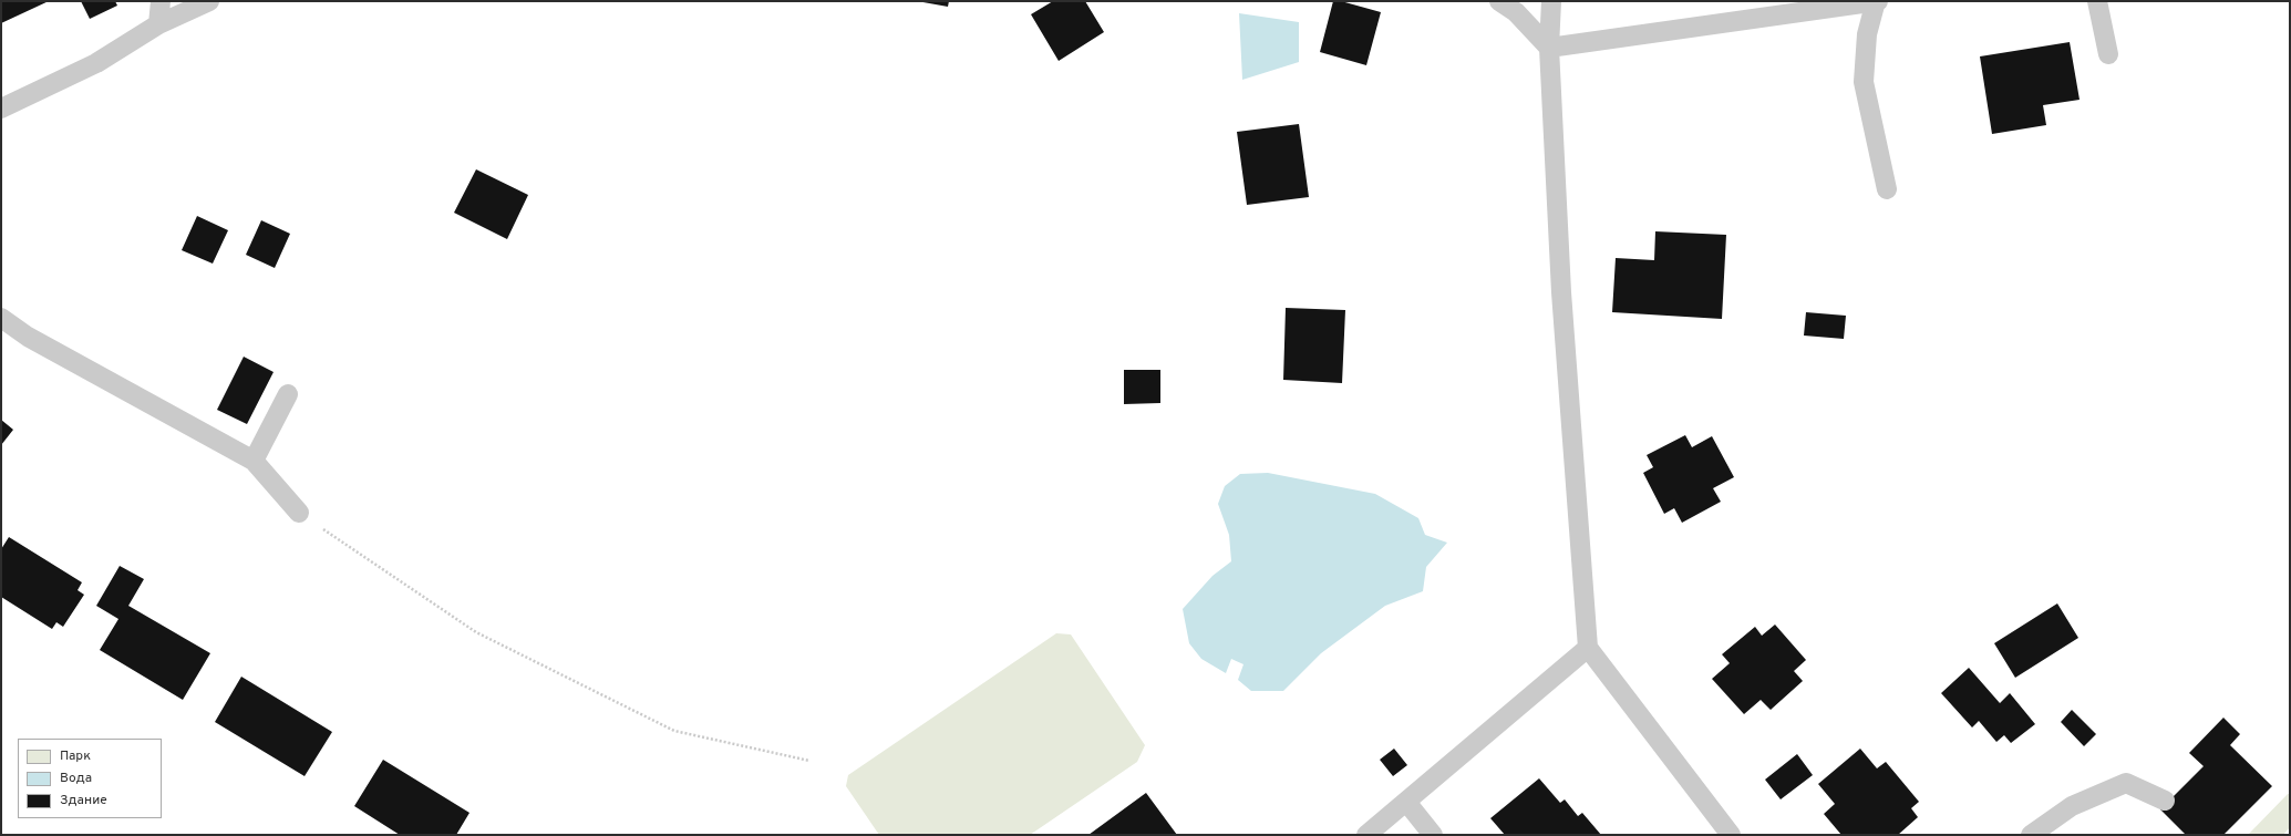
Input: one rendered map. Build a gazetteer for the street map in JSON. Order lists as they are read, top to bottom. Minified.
{"legend":["Парк","Вода","Здание"]}
